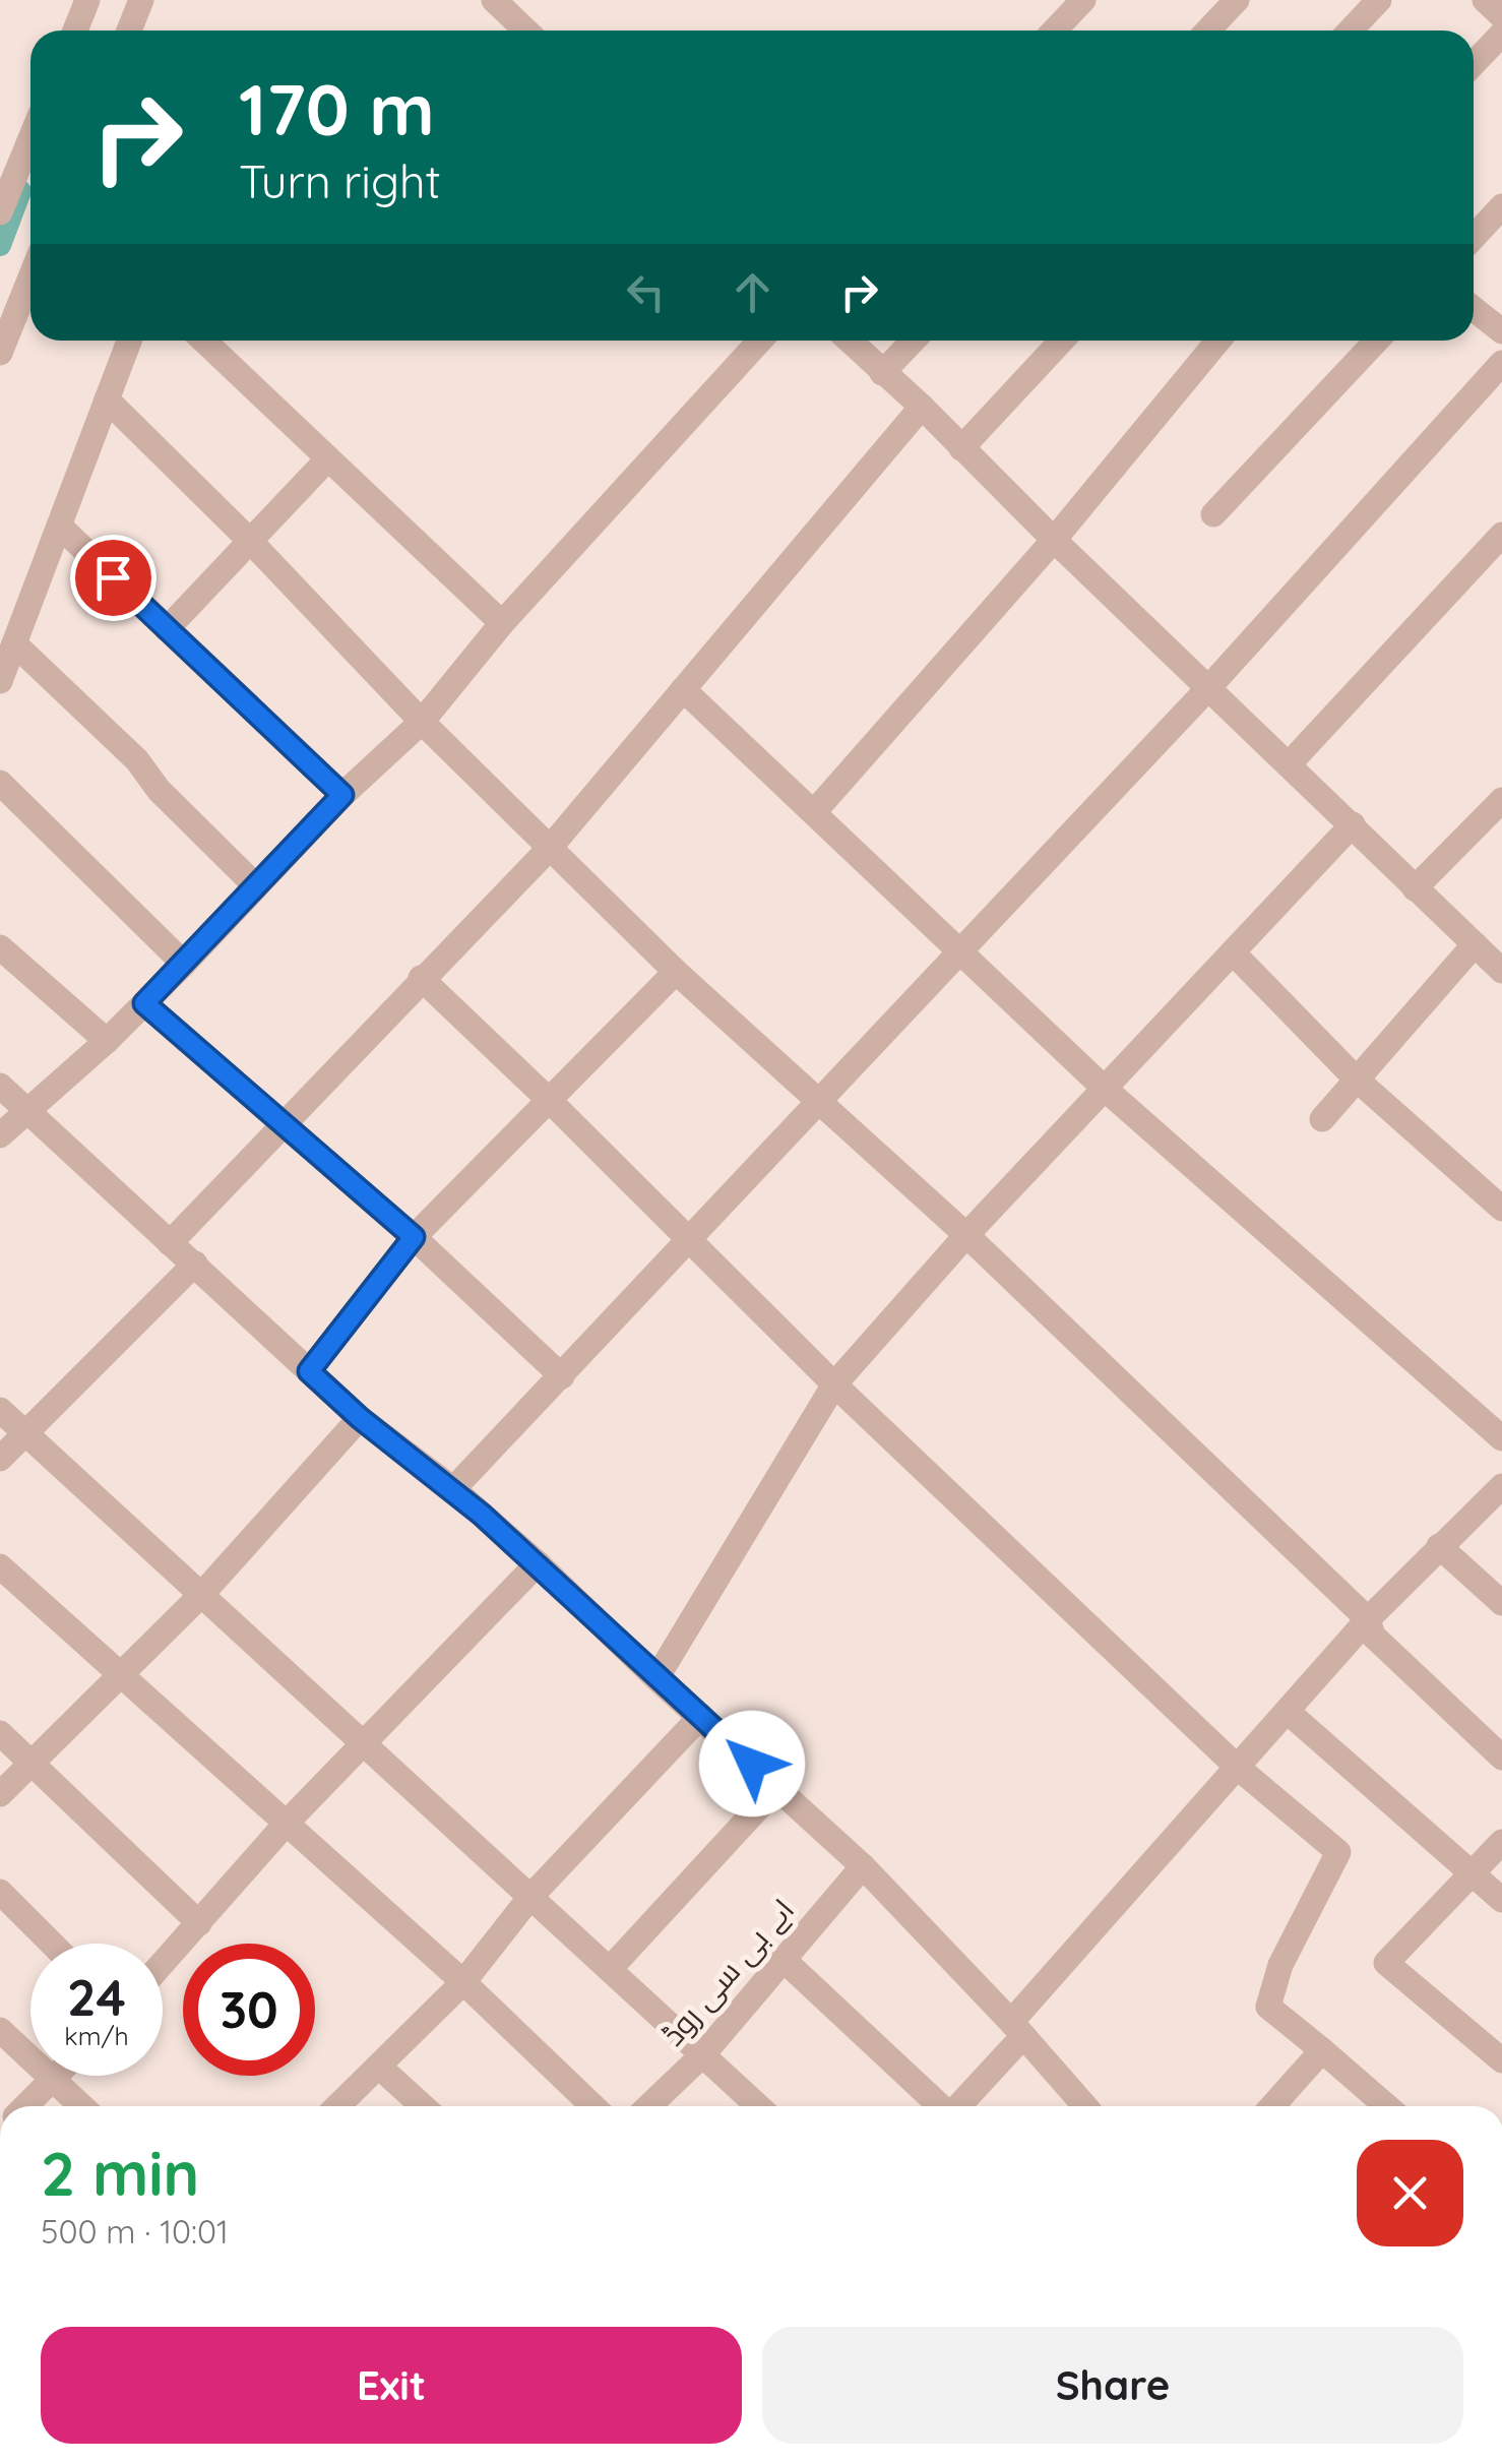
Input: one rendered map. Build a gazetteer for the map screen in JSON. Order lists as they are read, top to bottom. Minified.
{"streets":{"street":["اے بی سی روڈ"]},"page":{"turn":["170 m","Turn right"],"speed":"24 km/h","limit":"30","heading":["2 min","500 m · 10:01"],"buttons":["Exit","Share"]}}
